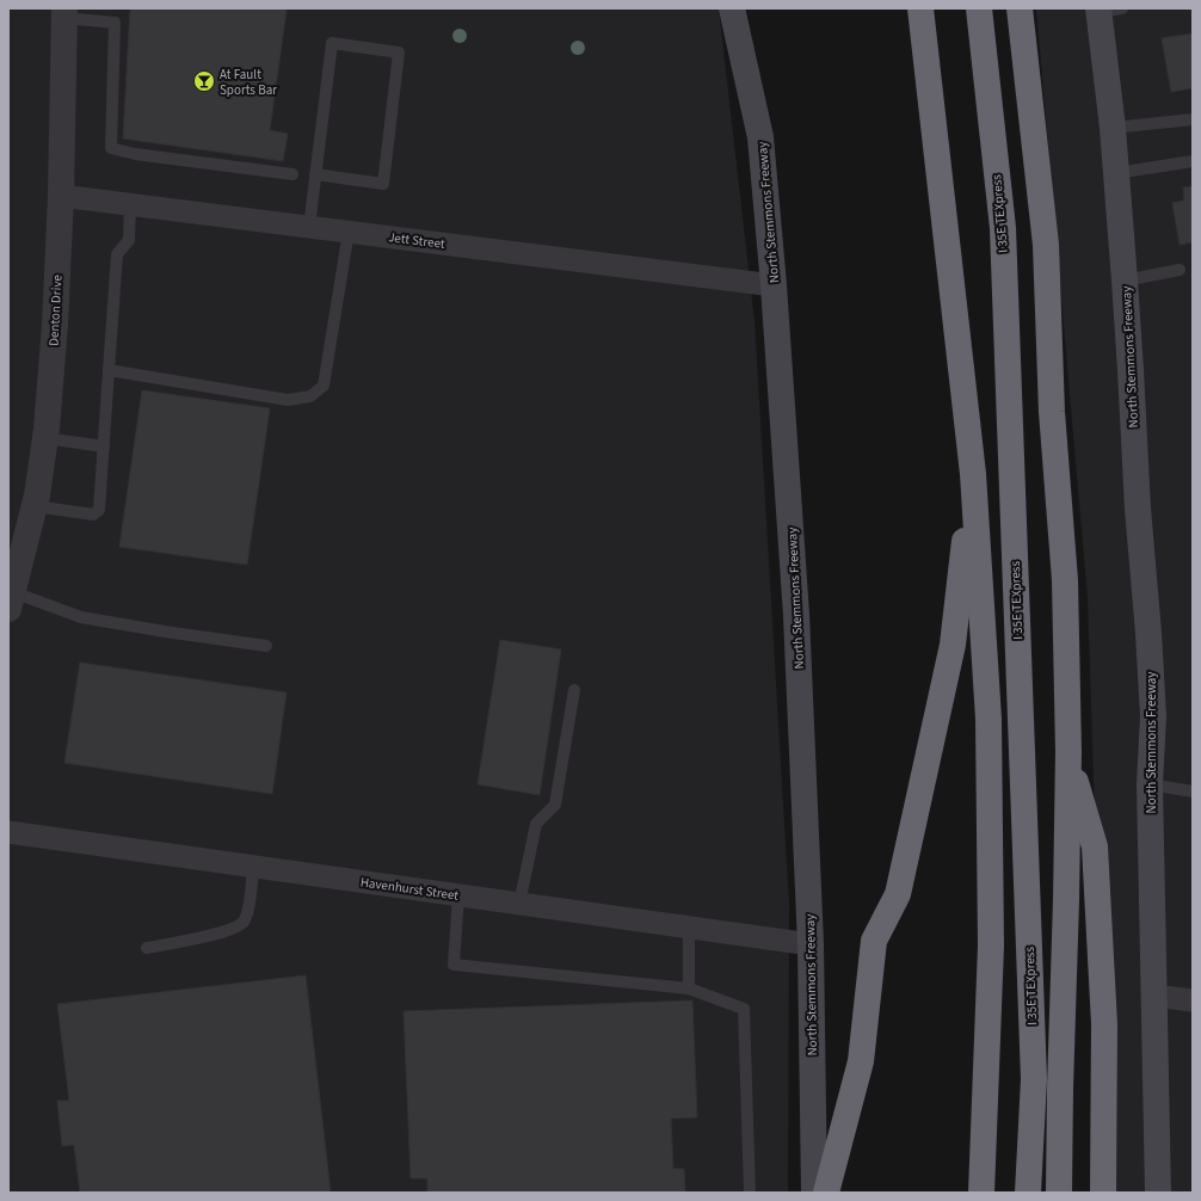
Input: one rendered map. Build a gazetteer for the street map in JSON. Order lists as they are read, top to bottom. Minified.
{"streets":{"highway":["I 35E TEXpress"],"main road":["North Stemmons Freeway"],"street":["Jett Street","Denton Drive","Havenhurst Street"]},"crossings":[["North Stemmons Freeway","Jett Street"],["North Stemmons Freeway","Havenhurst Street"],["Jett Street","Denton Drive"]],"places":{"bar":["At Fault Sports Bar"]}}
